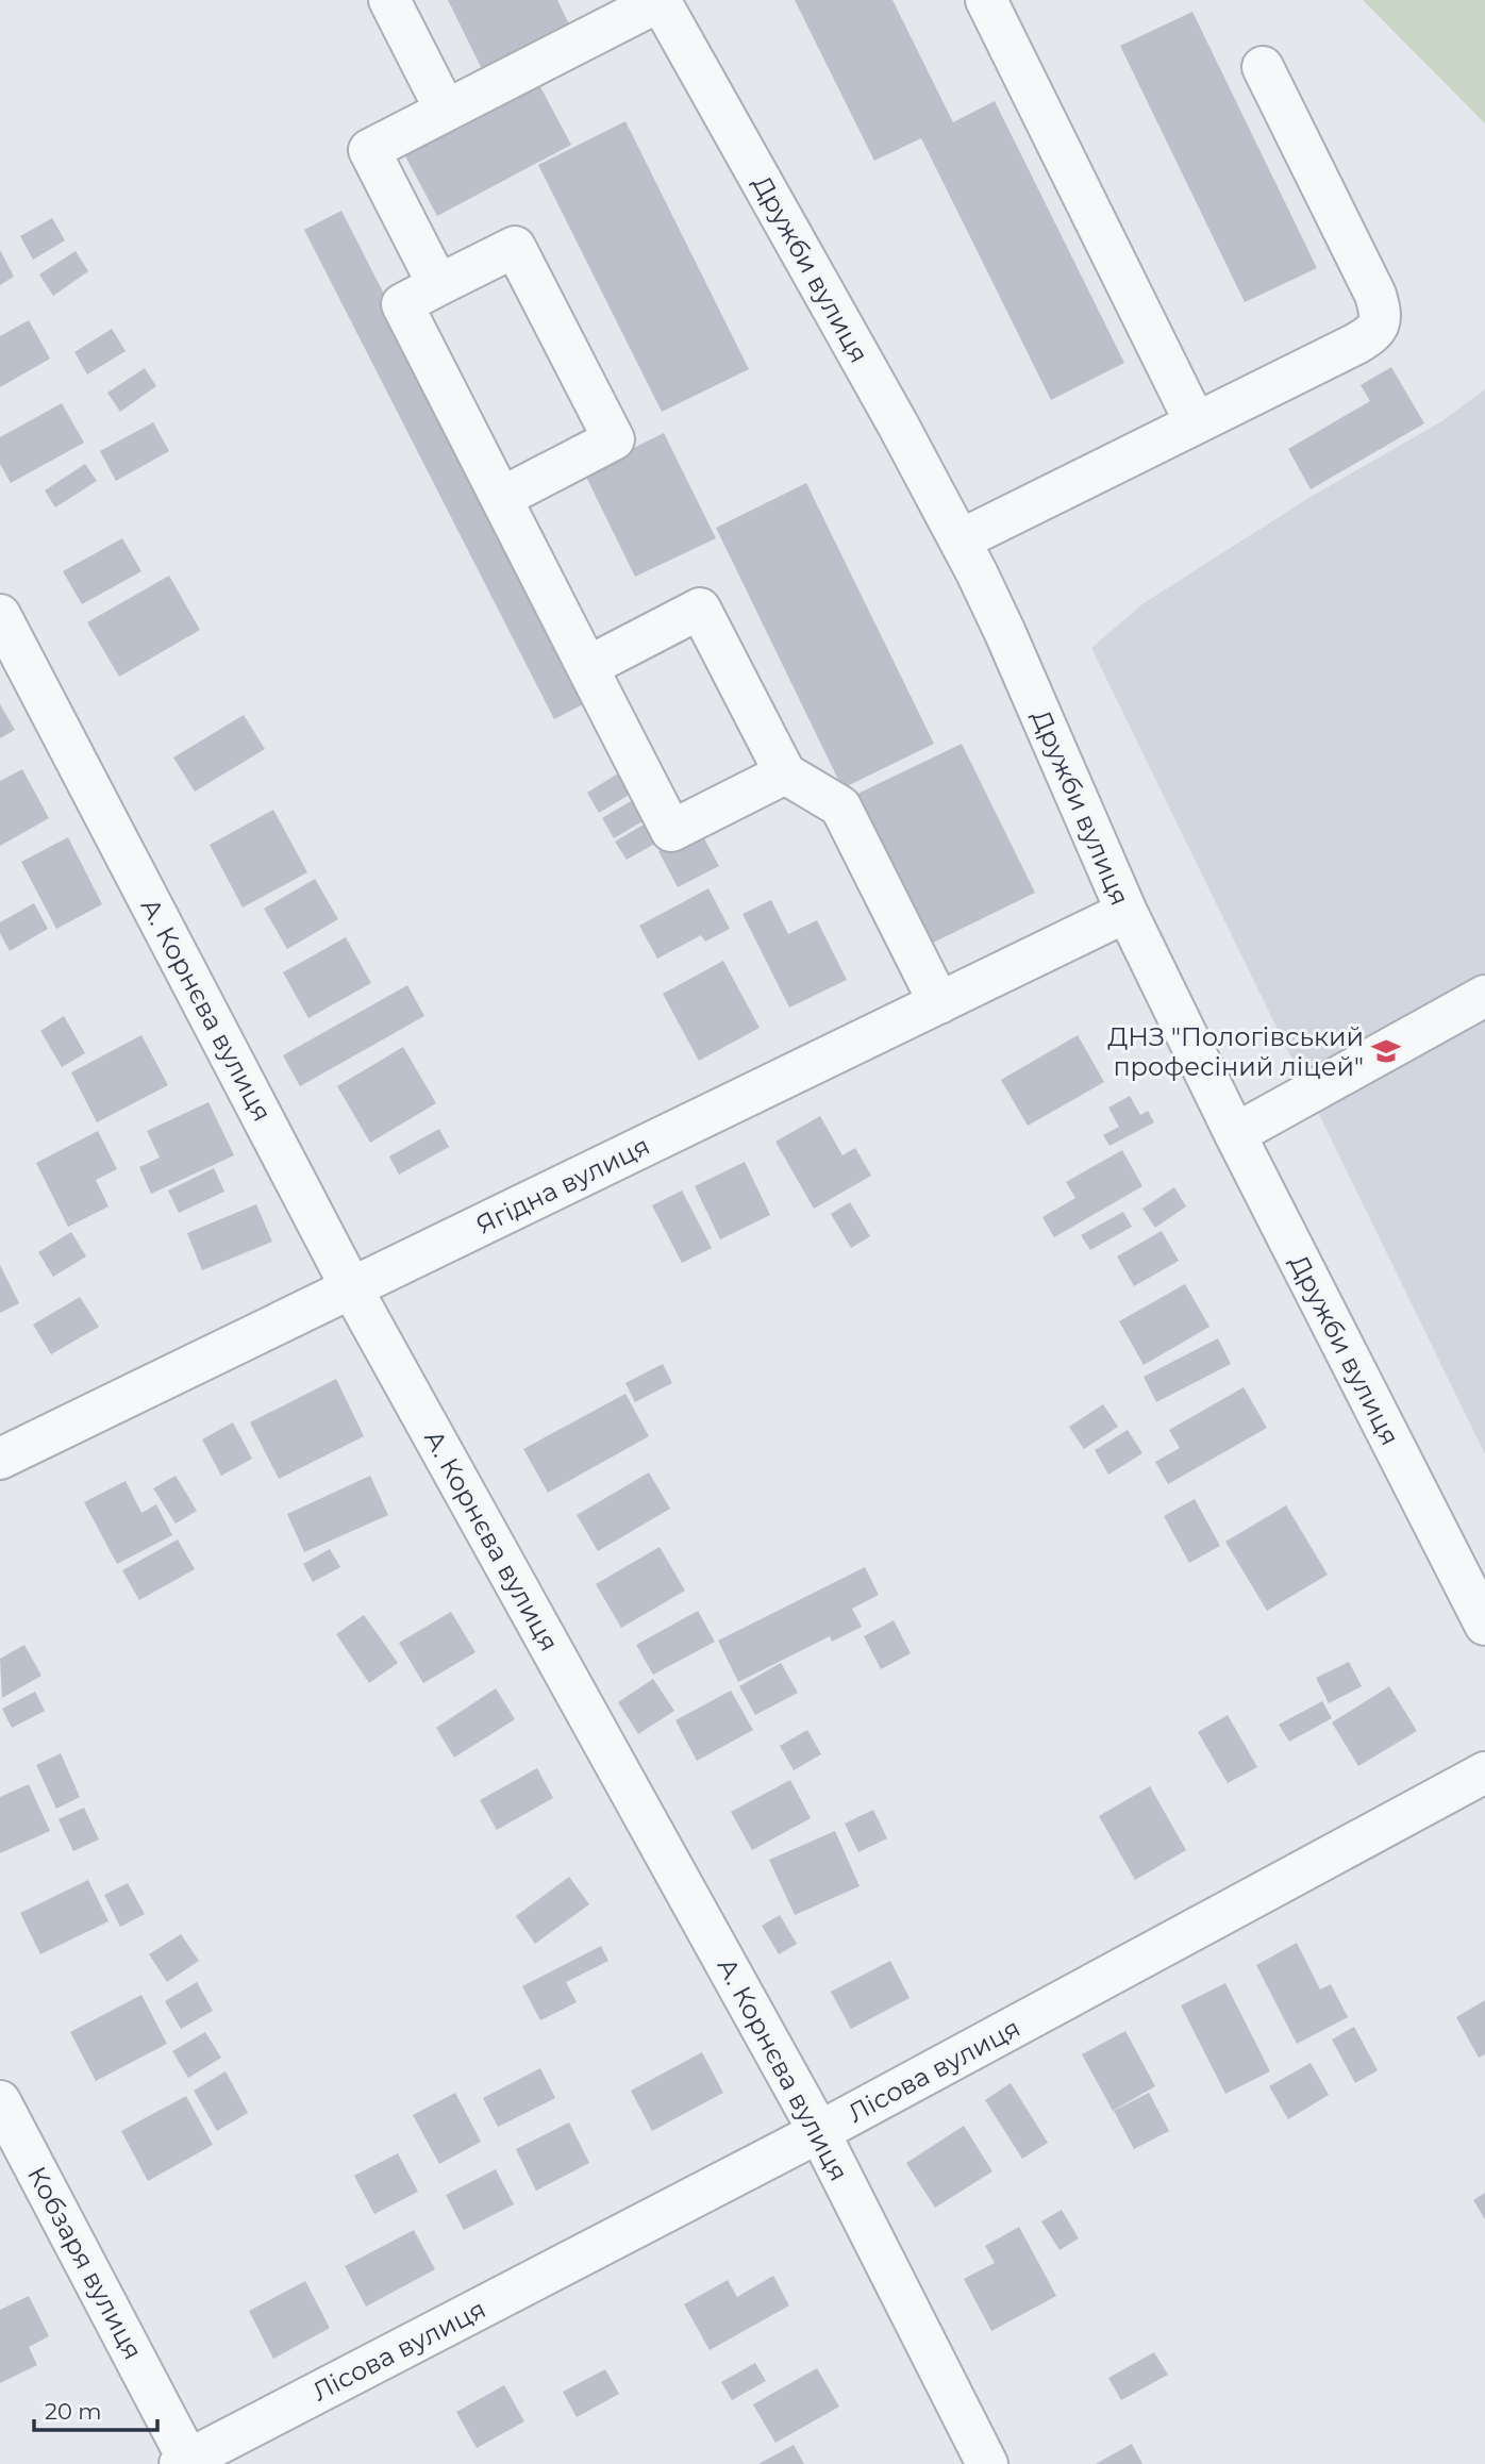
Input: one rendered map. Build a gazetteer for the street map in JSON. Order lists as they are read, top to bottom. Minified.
{"streets":{"street":["Дружби вулиця","А. Корнєва вулиця","Ягідна вулиця","Лісова вулиця","Кобзаря вулиця"]},"crossings":[["Дружби вулиця","Ягідна вулиця"],["А. Корнєва вулиця","Ягідна вулиця"],["А. Корнєва вулиця","Лісова вулиця"],["Лісова вулиця","Кобзаря вулиця"]],"places":{"school or university":["ДНЗ \"Пологівський професіний ліцей\""]},"scale_bar":"20 m"}
